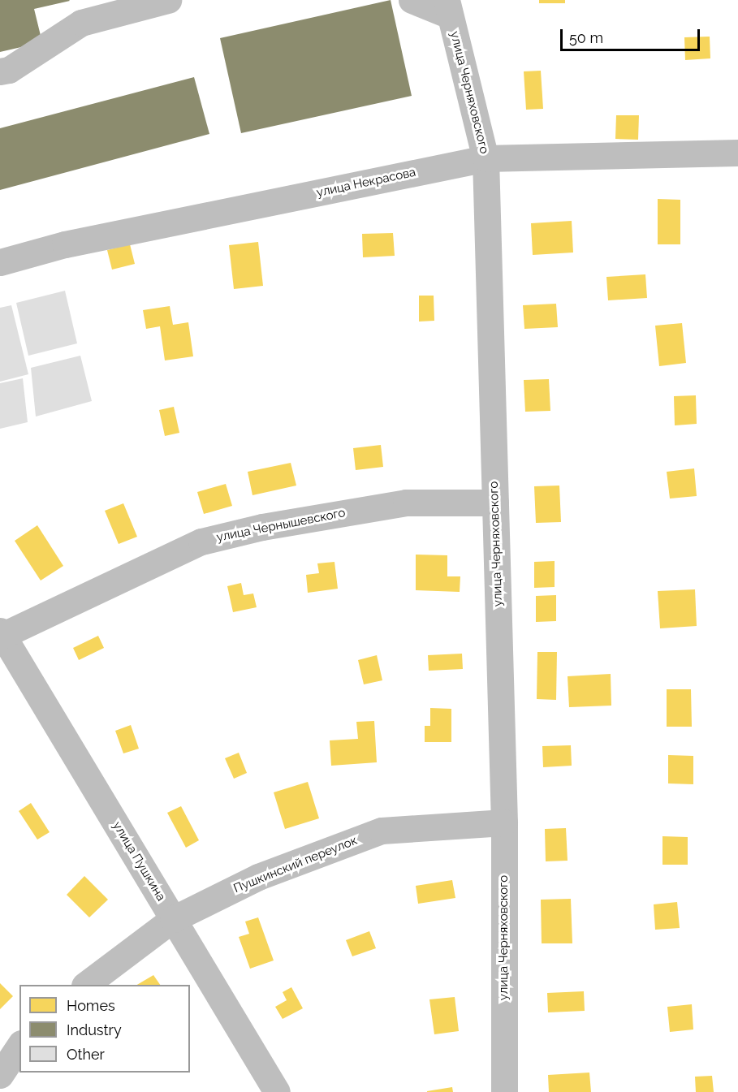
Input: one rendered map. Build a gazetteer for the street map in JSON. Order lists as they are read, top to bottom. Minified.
{"streets":{"street":["улица Черняховского","улица Некрасова","улица Чернышевского","улица Пушкина","Пушкинский переулок"]},"crossings":[["улица Черняховского","улица Некрасова"],["улица Черняховского","улица Чернышевского"],["улица Черняховского","Пушкинский переулок"],["улица Чернышевского","улица Пушкина"],["улица Пушкина","Пушкинский переулок"]],"legend":["Homes","Industry","Other"],"scale_bar":"50 m"}
